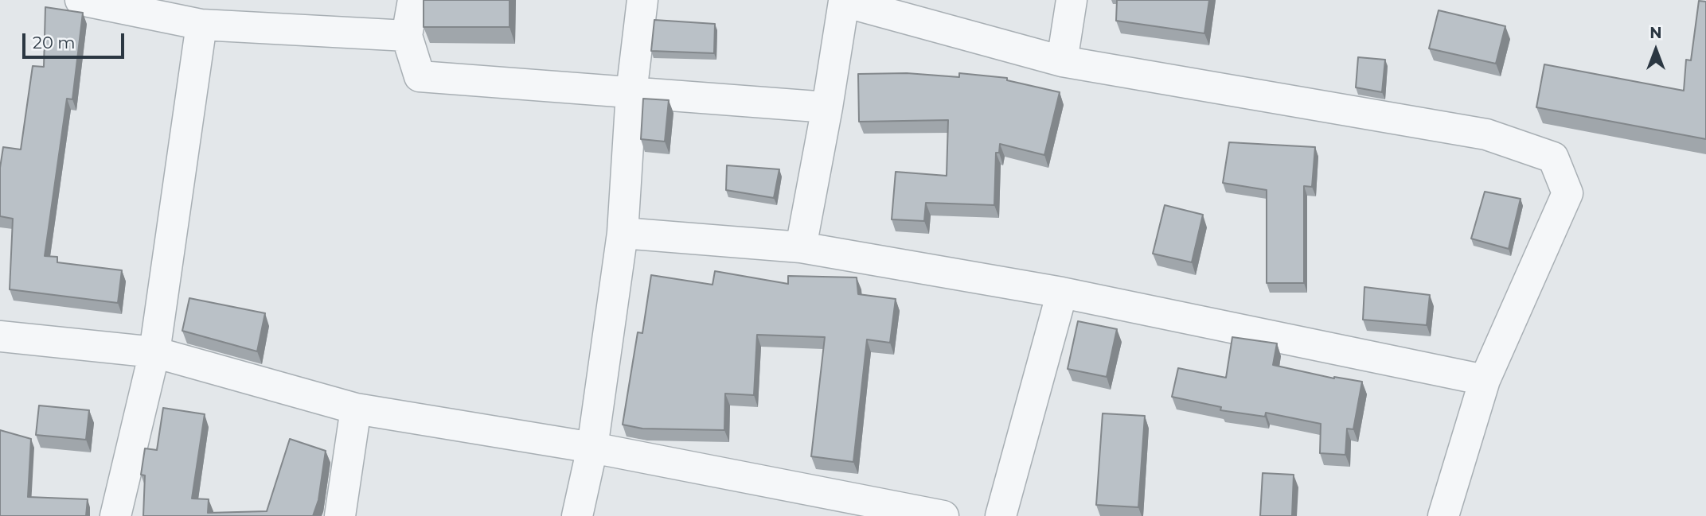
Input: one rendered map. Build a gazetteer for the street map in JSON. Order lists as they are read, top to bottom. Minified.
{"scale_bar":"20 m","north":"top"}
